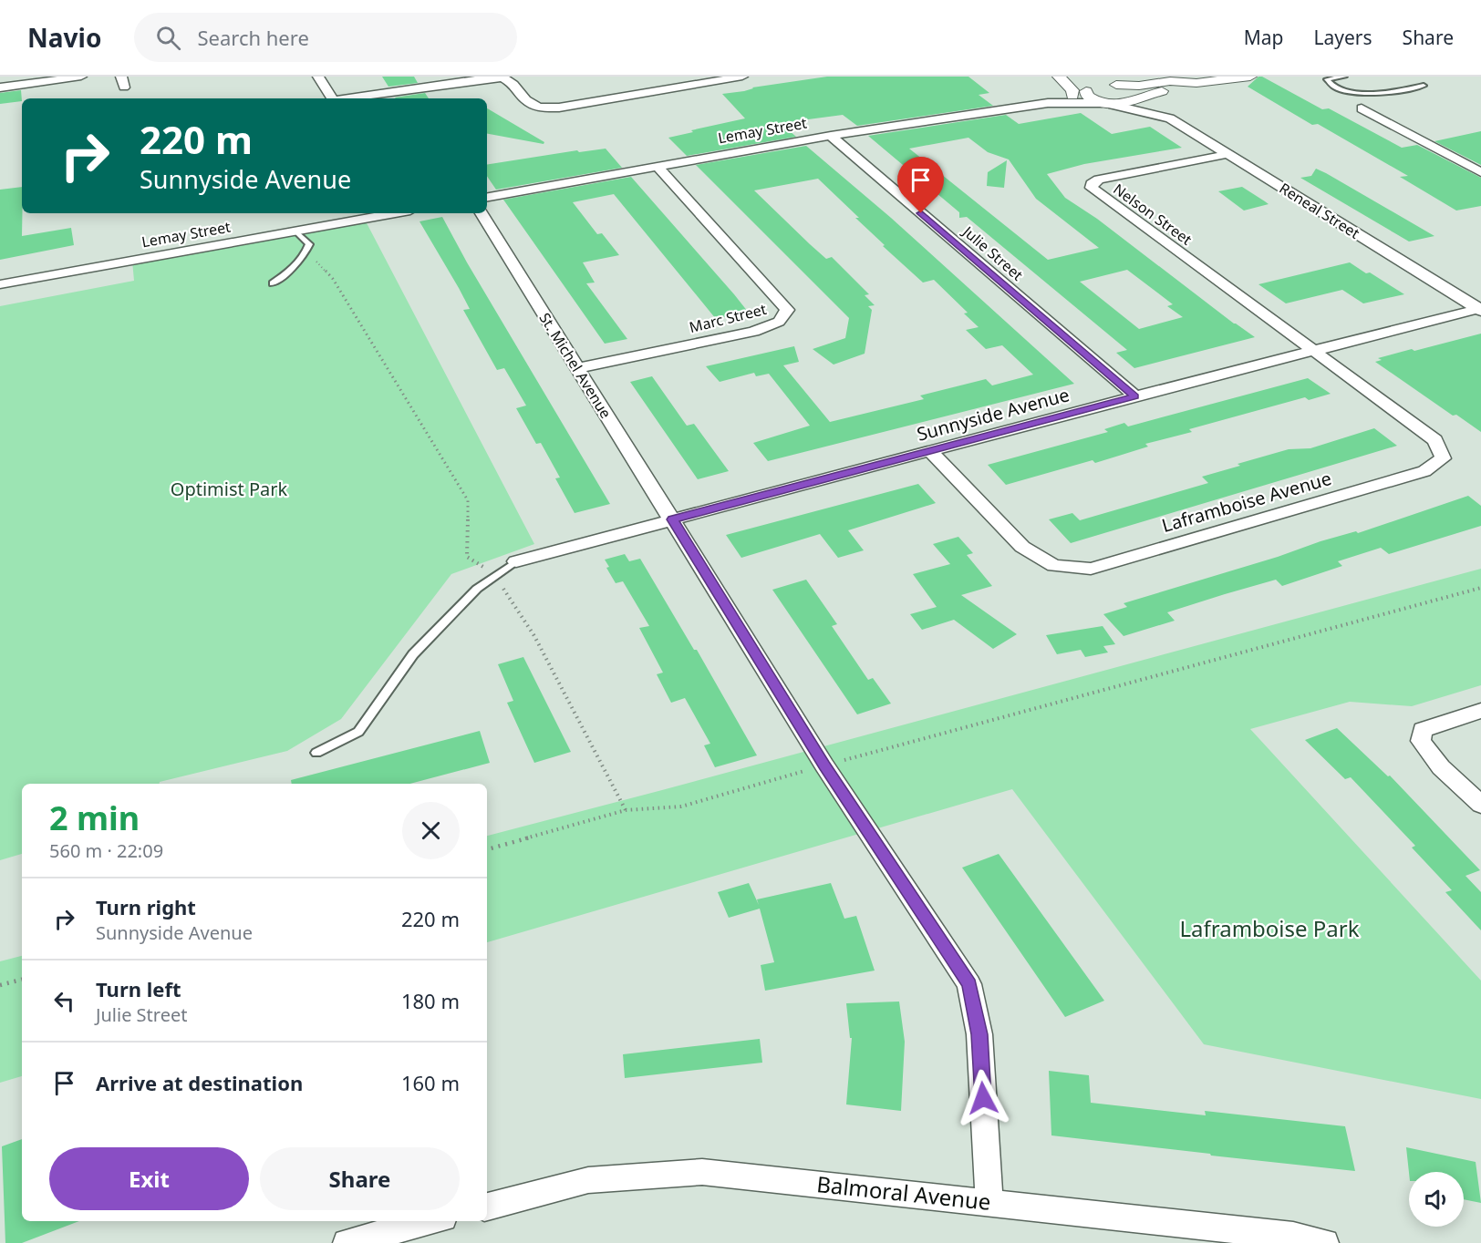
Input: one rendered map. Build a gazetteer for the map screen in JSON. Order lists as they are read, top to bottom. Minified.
{"streets":{"street":["Lemay Street","Reneal Street","Nelson Street","Julie Street","Marc Street","St. Michel Avenue","Sunnyside Avenue","Laframboise Avenue","Balmoral Avenue"]},"crossings":[["Lemay Street","Reneal Street"],["Lemay Street","Julie Street"],["Lemay Street","Marc Street"],["Reneal Street","Nelson Street"],["Reneal Street","Sunnyside Avenue"],["Nelson Street","Sunnyside Avenue"],["Nelson Street","Laframboise Avenue"],["Julie Street","Sunnyside Avenue"],["Marc Street","St. Michel Avenue"],["St. Michel Avenue","Sunnyside Avenue"],["St. Michel Avenue","Balmoral Avenue"],["Sunnyside Avenue","Laframboise Avenue"]],"parks":["Optimist Park","Laframboise Park"],"page":{"header":"Navio","search":"Search here","nav":["Map","Layers","Share"],"turn":["220 m","Sunnyside Avenue"],"heading":["2 min","560 m · 22:09"],"list":[{"name":"Turn right","note":"Sunnyside Avenue","value":"220 m"},{"name":"Turn left","note":"Julie Street","value":"180 m"},{"name":"Arrive at destination","value":"160 m"}],"buttons":["Exit","Share"]}}
